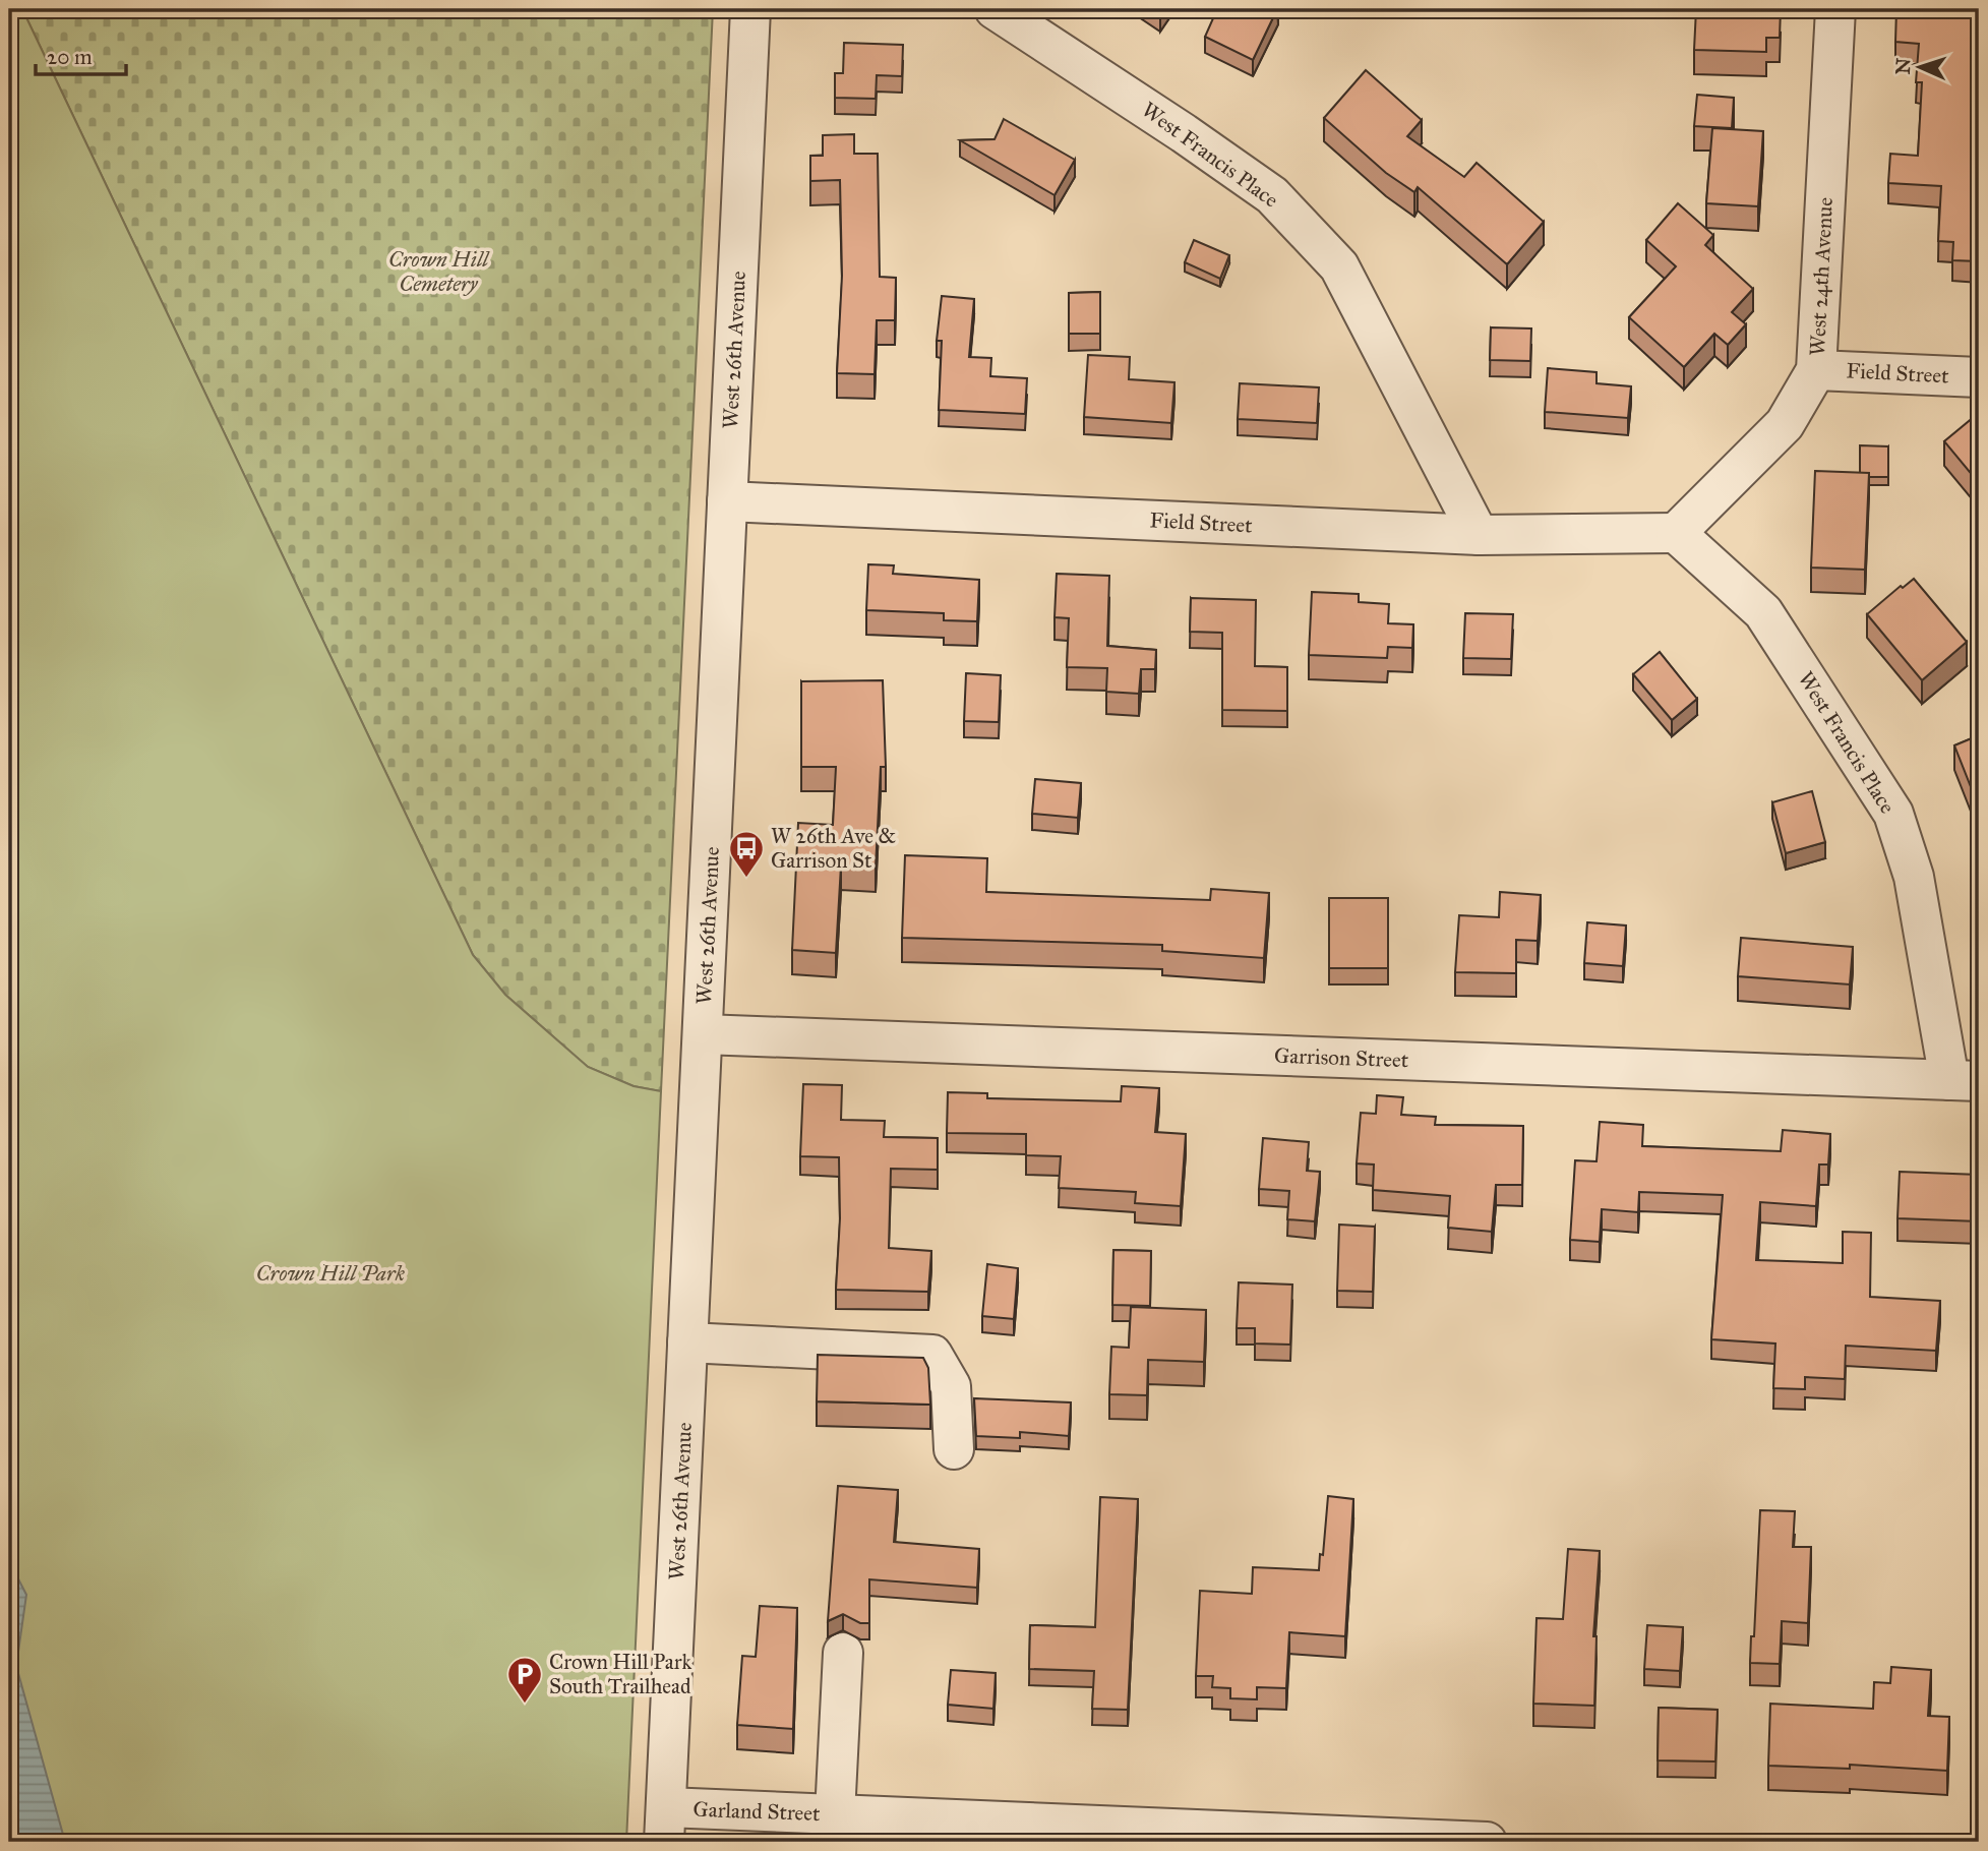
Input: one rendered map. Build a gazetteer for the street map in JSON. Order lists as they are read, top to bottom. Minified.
{"streets":{"street":["West Francis Place","West 24th Avenue","West 26th Avenue","Field Street","Garrison Street","Garland Street"]},"crossings":[["West Francis Place","West 24th Avenue"],["West Francis Place","Field Street"],["West Francis Place","Garrison Street"],["West 24th Avenue","Field Street"],["West 26th Avenue","Field Street"],["West 26th Avenue","Garrison Street"],["West 26th Avenue","Garland Street"]],"parks":["Crown Hill Cemetery","Crown Hill Park"],"places":{"bus stop":["W 26th Ave & Garrison St"],"parking":["Crown Hill Park South Trailhead"]},"scale_bar":"20 m","north":"left"}
